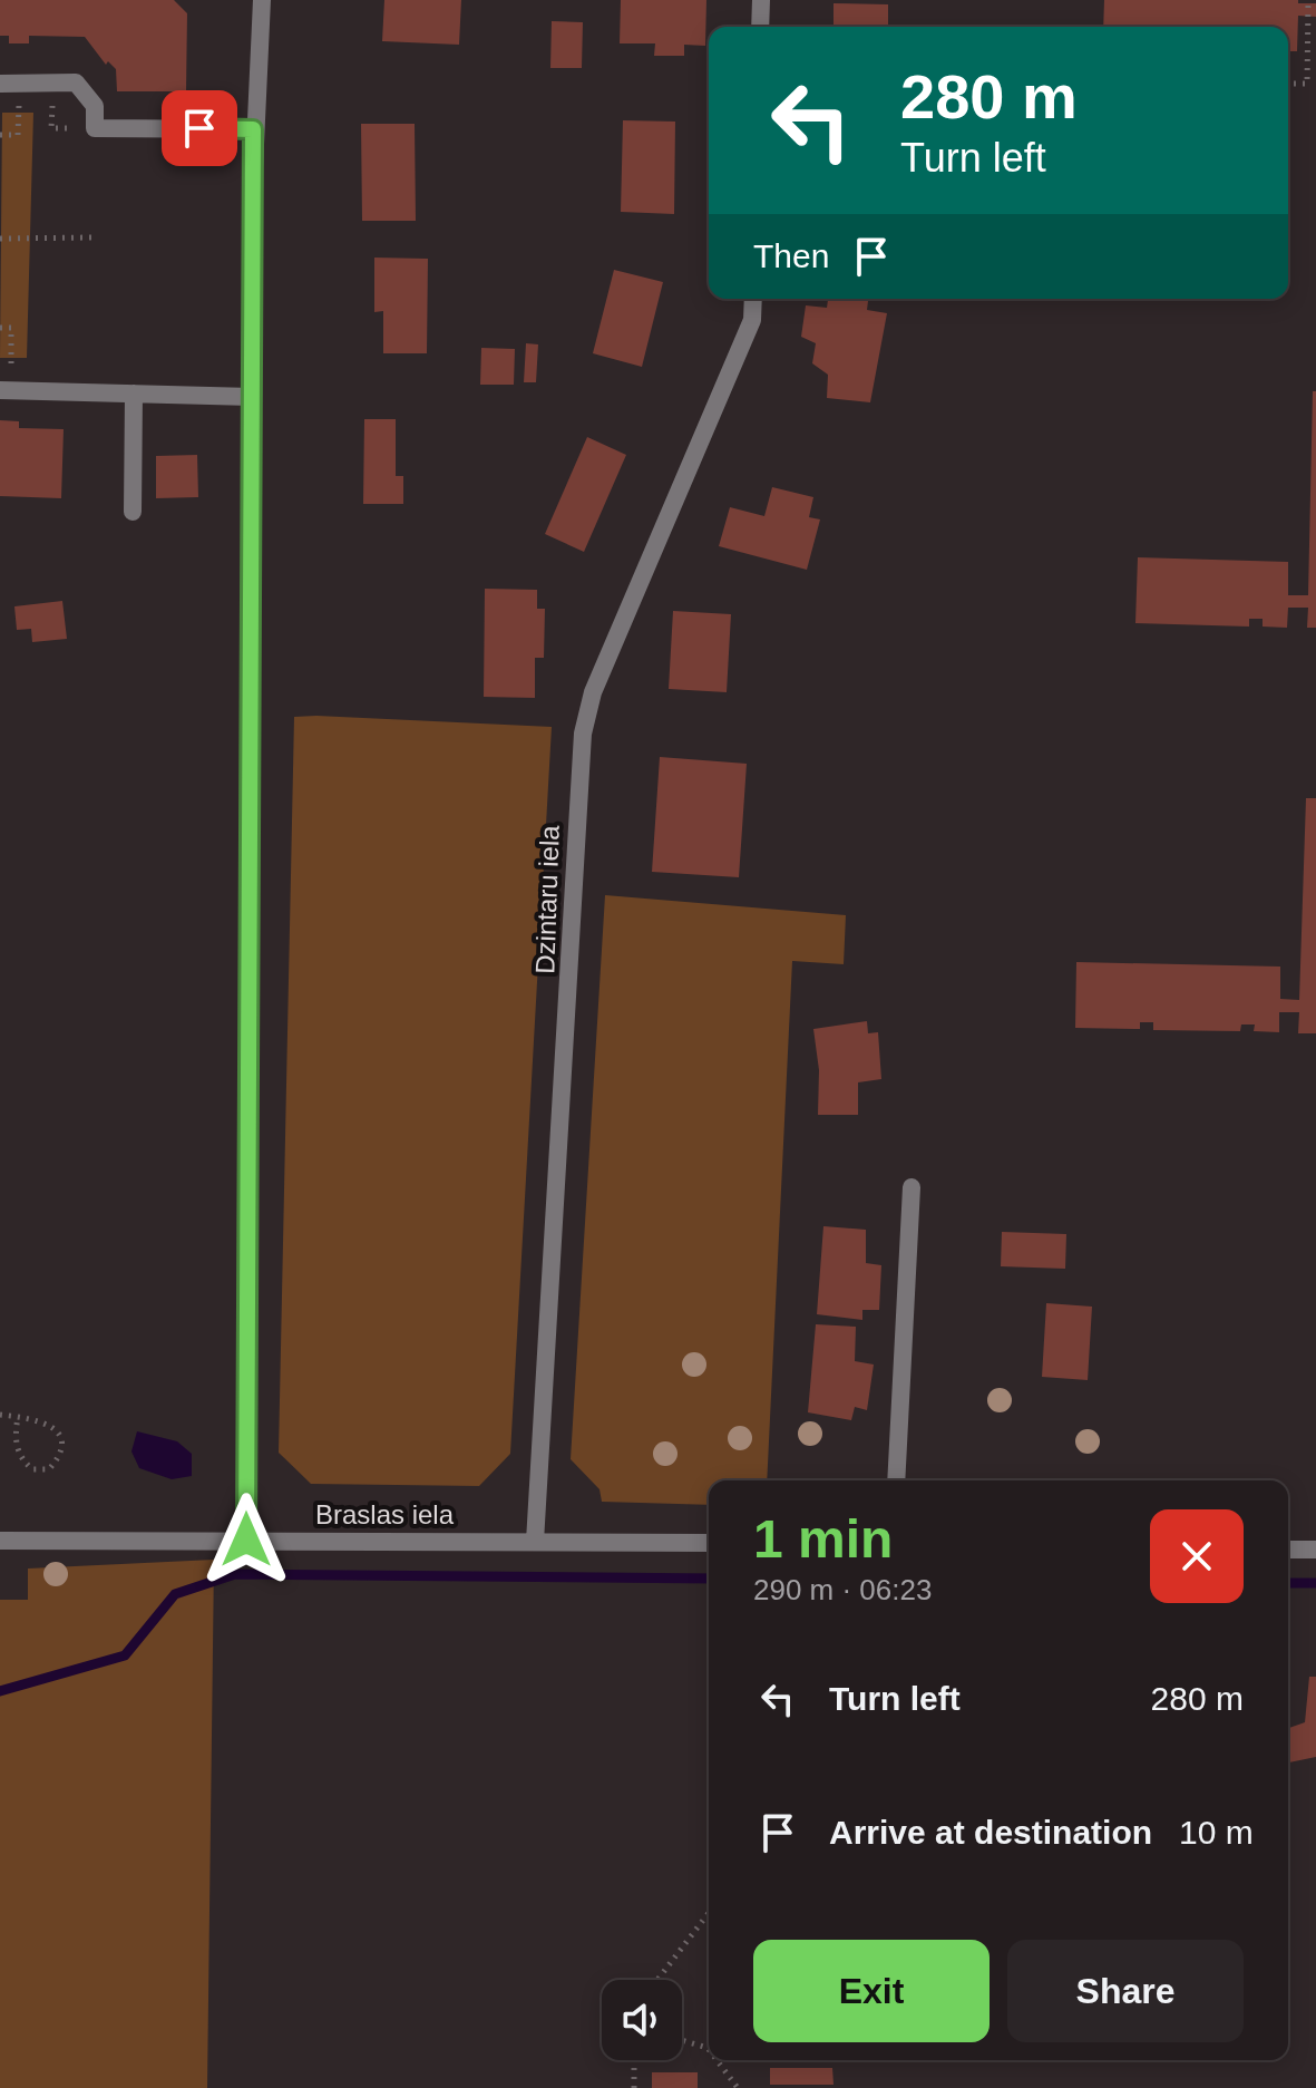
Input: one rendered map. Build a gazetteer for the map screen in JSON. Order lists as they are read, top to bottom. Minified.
{"streets":{"street":["Dzintaru iela","Braslas iela"]},"crossings":[["Dzintaru iela","Braslas iela"]],"page":{"turn":["280 m","Turn left"],"then":"Then","heading":["1 min","290 m · 06:23"],"list":[{"name":"Turn left","value":"280 m"},{"name":"Arrive at destination","value":"10 m"}],"buttons":["Exit","Share"]}}
